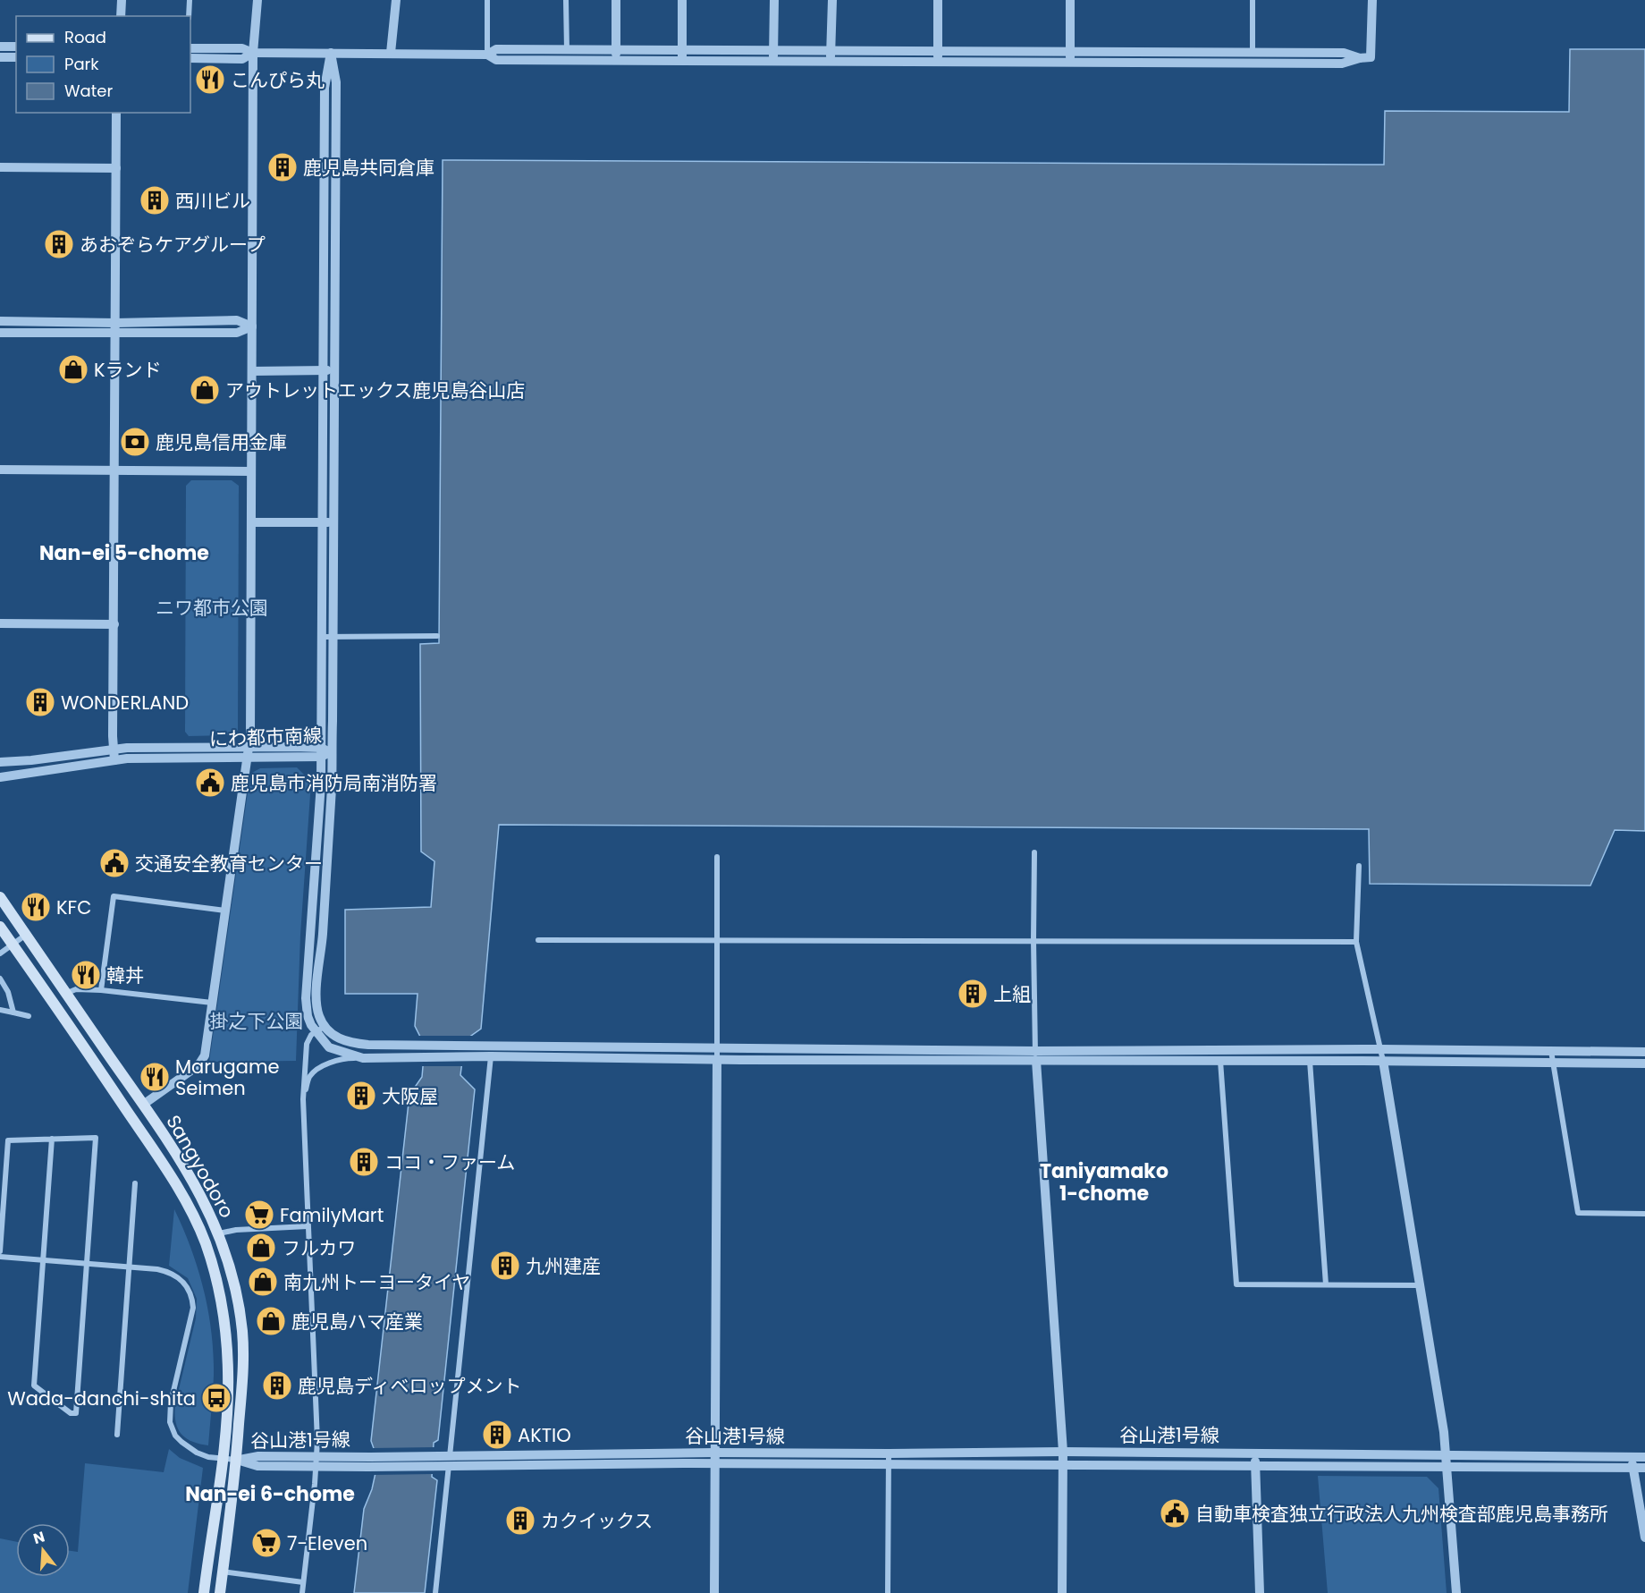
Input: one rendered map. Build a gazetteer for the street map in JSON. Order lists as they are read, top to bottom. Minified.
{"streets":{"main road":["Sangyodoro"],"street":["にわ都市南線","谷山港1号線"]},"crossings":[["Sangyodoro","谷山港1号線"]],"districts":["Nan-ei 5-chome","Taniyamako 1-chome","Nan-ei 6-chome"],"parks":["ニワ都市公園","掛之下公園"],"places":{"restaurant":["こんぴら丸","KFC","韓丼","Marugame Seimen"],"building":["鹿児島共同倉庫","西川ビル","あおぞらケアグループ","WONDERLAND","上組","大阪屋","ココ・ファーム","九州建産","鹿児島ディベロップメント","AKTIO","カクイックス"],"shop":["Kランド","アウトレットエックス鹿児島谷山店","フルカワ","南九州トーヨータイヤ","鹿児島ハマ産業"],"bank":["鹿児島信用金庫"],"public building":["鹿児島市消防局南消防署","交通安全教育センター","自動車検査独立行政法人九州検査部鹿児島事務所"],"supermarket":["FamilyMart","7-Eleven"],"bus stop":["Wada-danchi-shita"]},"legend":["Road","Park","Water"],"north":"top"}
